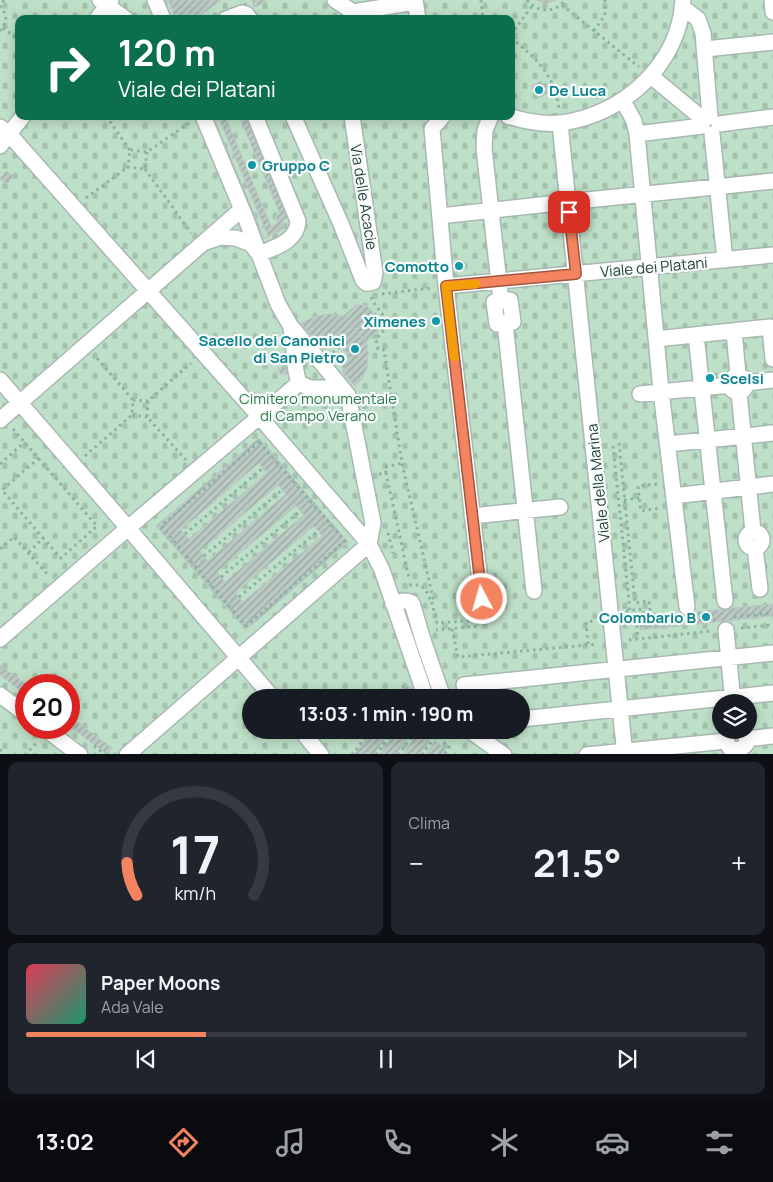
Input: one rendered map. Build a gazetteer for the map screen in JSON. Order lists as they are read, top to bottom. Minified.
{"streets":{"lane":["Via delle Acacie","Viale dei Platani","Viale della Marina"]},"crossings":[["Viale dei Platani","Viale della Marina"]],"parks":["Cimitero monumentale di Campo Verano"],"places":["De Luca","Gruppo C","Comotto","Ximenes","Sacello dei Canonici di San Pietro","Scelsi","Colombario B"],"page":{"turn":["120 m","Viale dei Platani"],"limit":"20","trip":"13:03 · 1 min · 190 m","tile":"Clima","heat":["−","21.5°","+"],"song":["Paper Moons","Ada Vale"],"tabs":"13:02","gauge":["17","km/h"]}}
